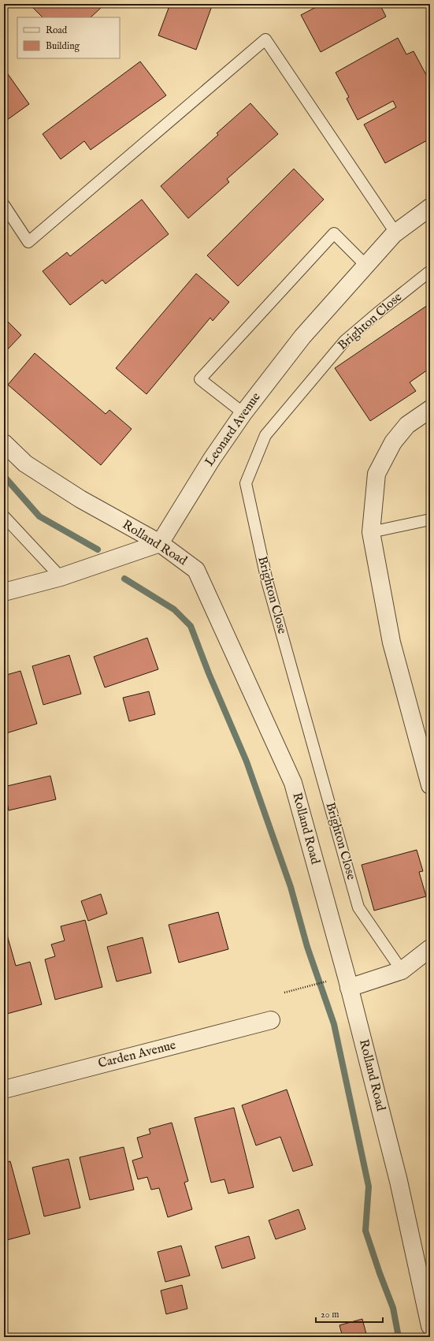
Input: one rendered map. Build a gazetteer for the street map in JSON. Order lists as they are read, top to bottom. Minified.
{"streets":{"street":["Leonard Avenue","Rolland Road","Carden Avenue"],"lane":["Brighton Close"]},"crossings":[["Leonard Avenue","Rolland Road"]],"legend":["Road","Building"],"scale_bar":"20 m"}
